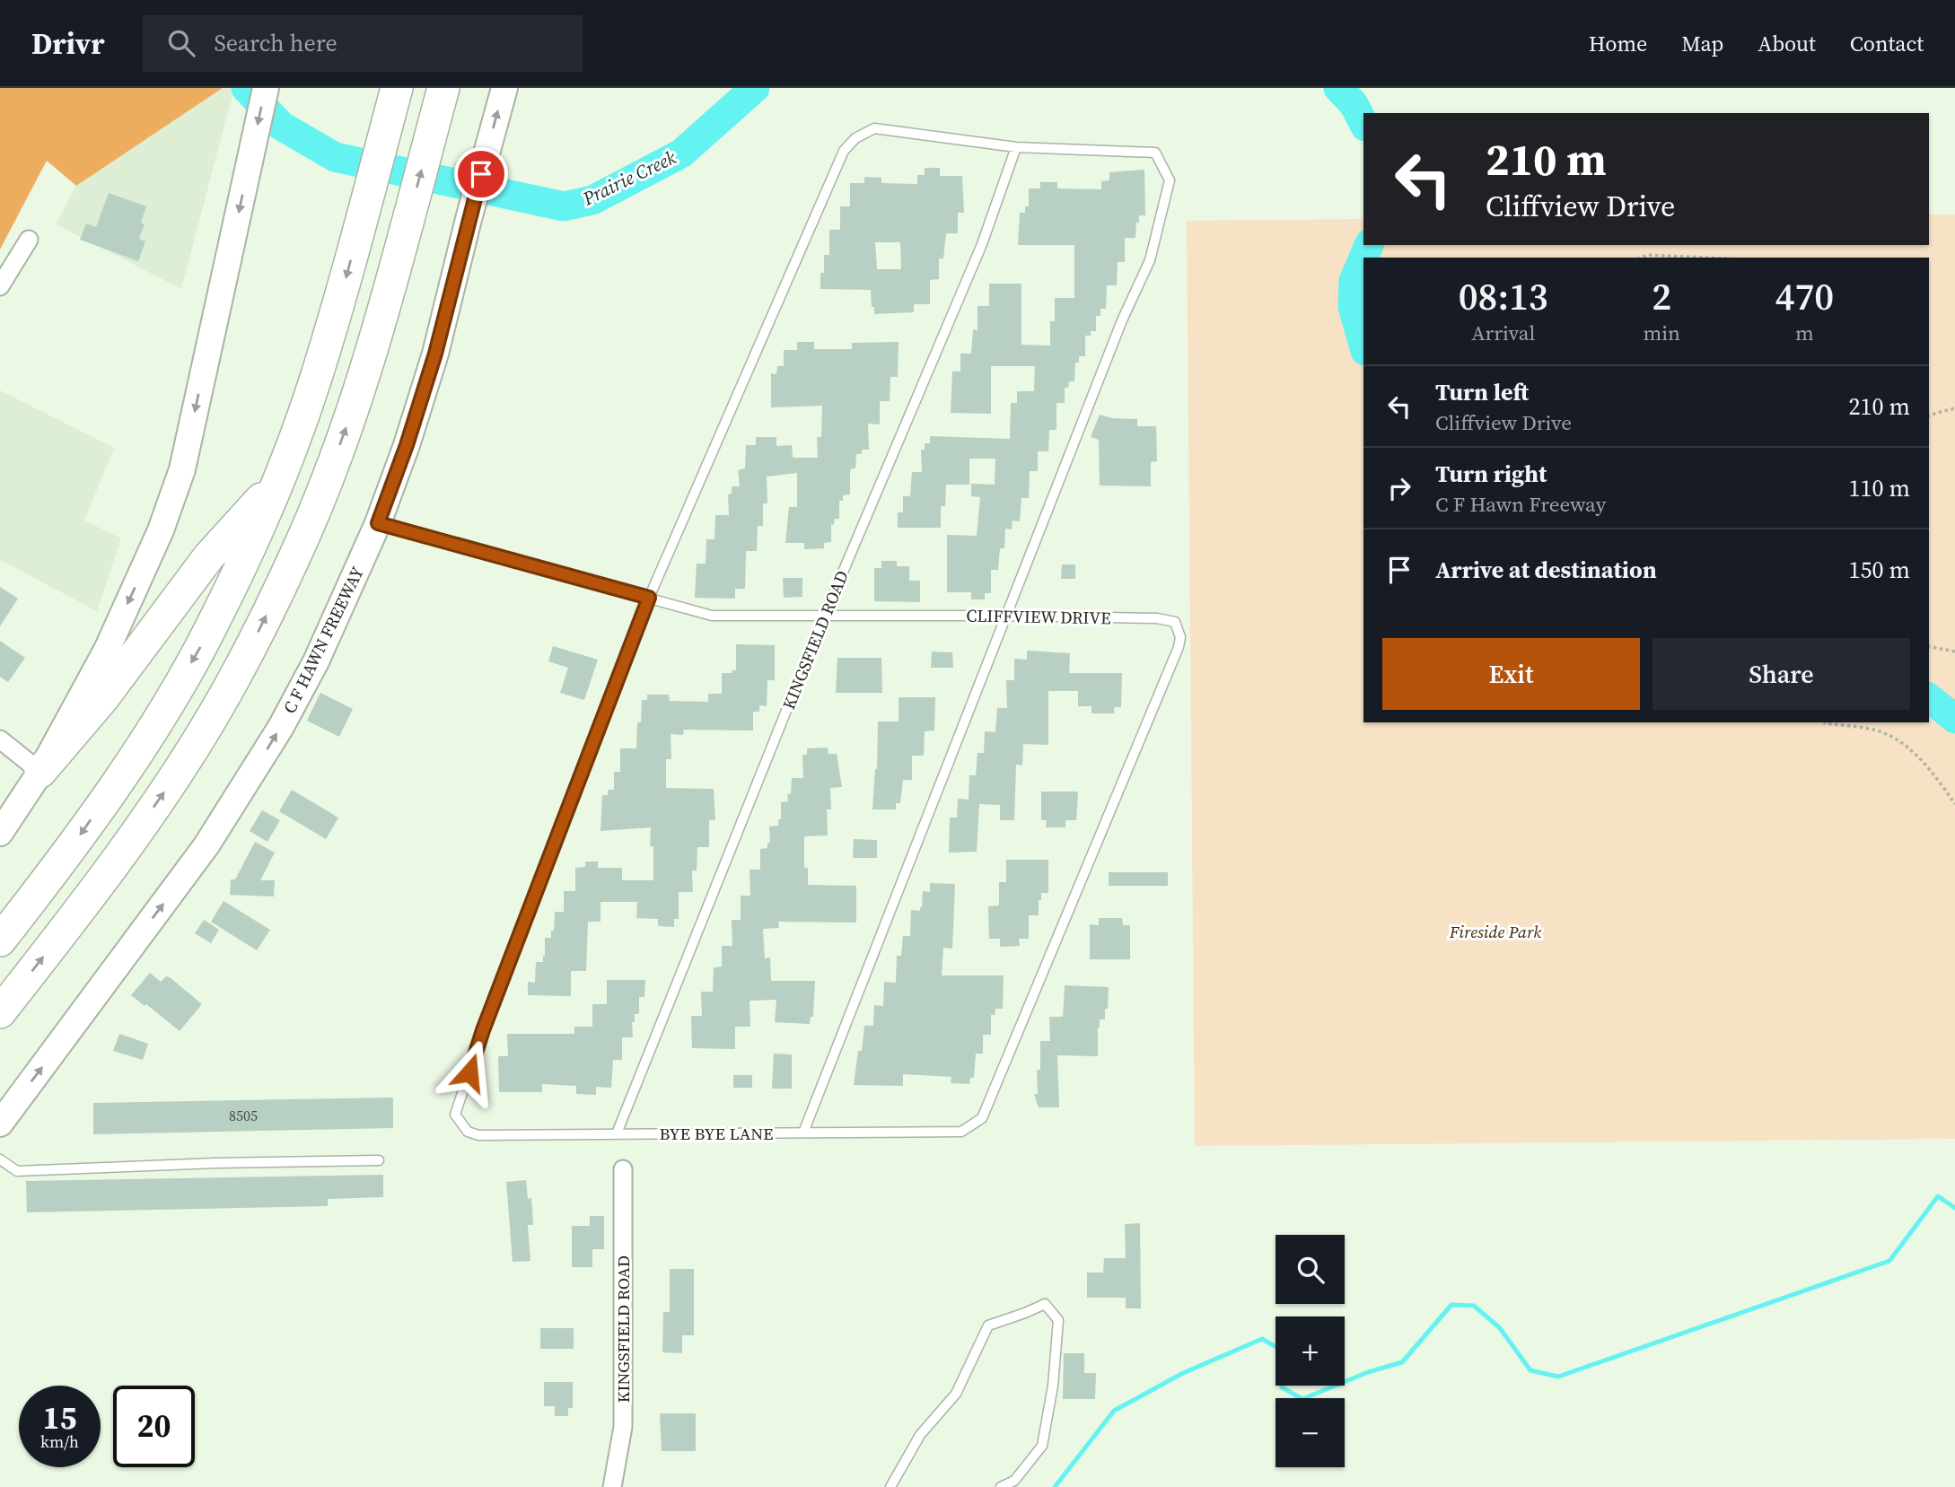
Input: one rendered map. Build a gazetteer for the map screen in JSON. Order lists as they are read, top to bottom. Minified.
{"streets":{"main road":["C F HAWN FREEWAY"],"street":["KINGSFIELD ROAD"],"lane":["CLIFFVIEW DRIVE","BYE BYE LANE"]},"crossings":[["CLIFFVIEW DRIVE","C F HAWN FREEWAY"],["CLIFFVIEW DRIVE","KINGSFIELD ROAD"],["CLIFFVIEW DRIVE","BYE BYE LANE"],["KINGSFIELD ROAD","BYE BYE LANE"]],"water":["Prairie Creek"],"parks":["Fireside Park"],"house_numbers":["8505"],"page":{"header":"Drivr","search":"Search here","nav":["Home","Map","About","Contact"],"turn":["210 m","Cliffview Drive"],"eta":["08:13","Arrival","2","min","470","m"],"list":[{"name":"Turn left","note":"Cliffview Drive","value":"210 m"},{"name":"Turn right","note":"C F Hawn Freeway","value":"110 m"},{"name":"Arrive at destination","value":"150 m"}],"buttons":["Exit","Share"],"map_buttons":["+","−"],"speed":"15 km/h","limit":"20"}}
